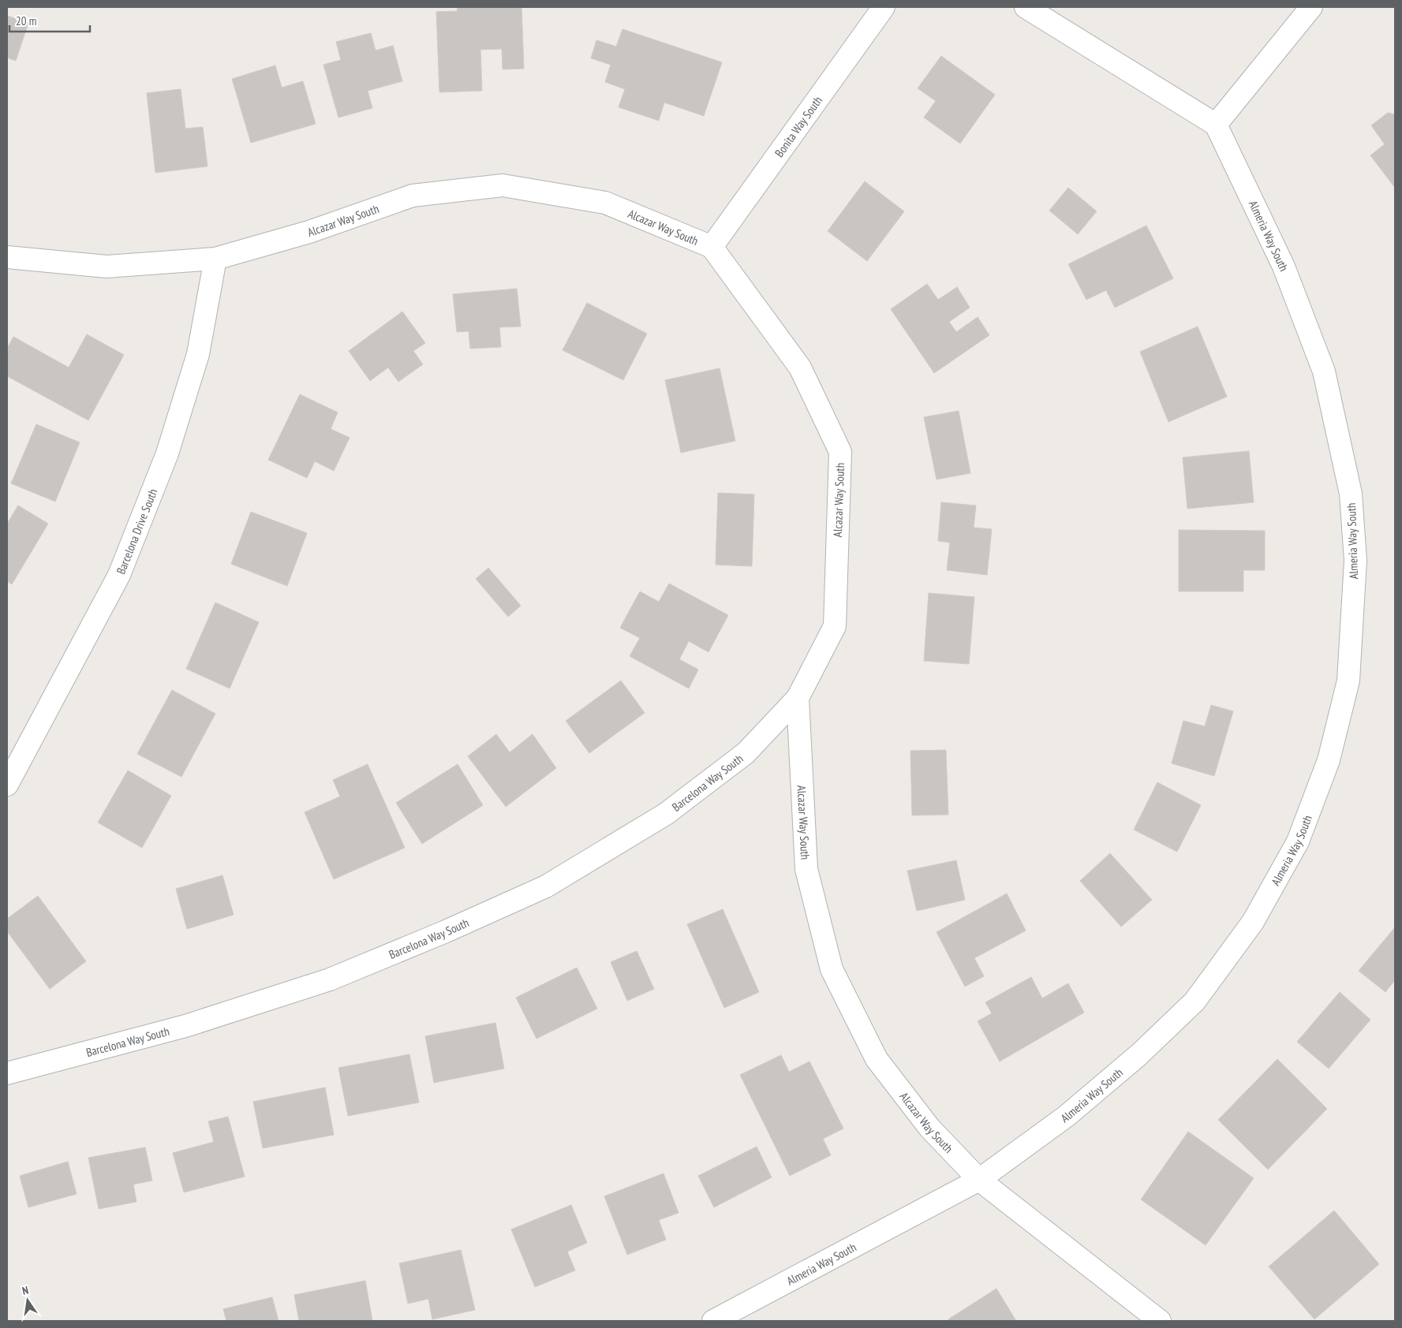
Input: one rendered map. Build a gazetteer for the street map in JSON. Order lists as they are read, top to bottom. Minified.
{"streets":{"street":["Bonita Way South","Alcazar Way South","Almeria Way South","Barcelona Drive South","Barcelona Way South"]},"crossings":[["Bonita Way South","Alcazar Way South"],["Alcazar Way South","Almeria Way South"],["Alcazar Way South","Barcelona Drive South"],["Alcazar Way South","Barcelona Way South"]],"scale_bar":"20 m","north":"top"}
